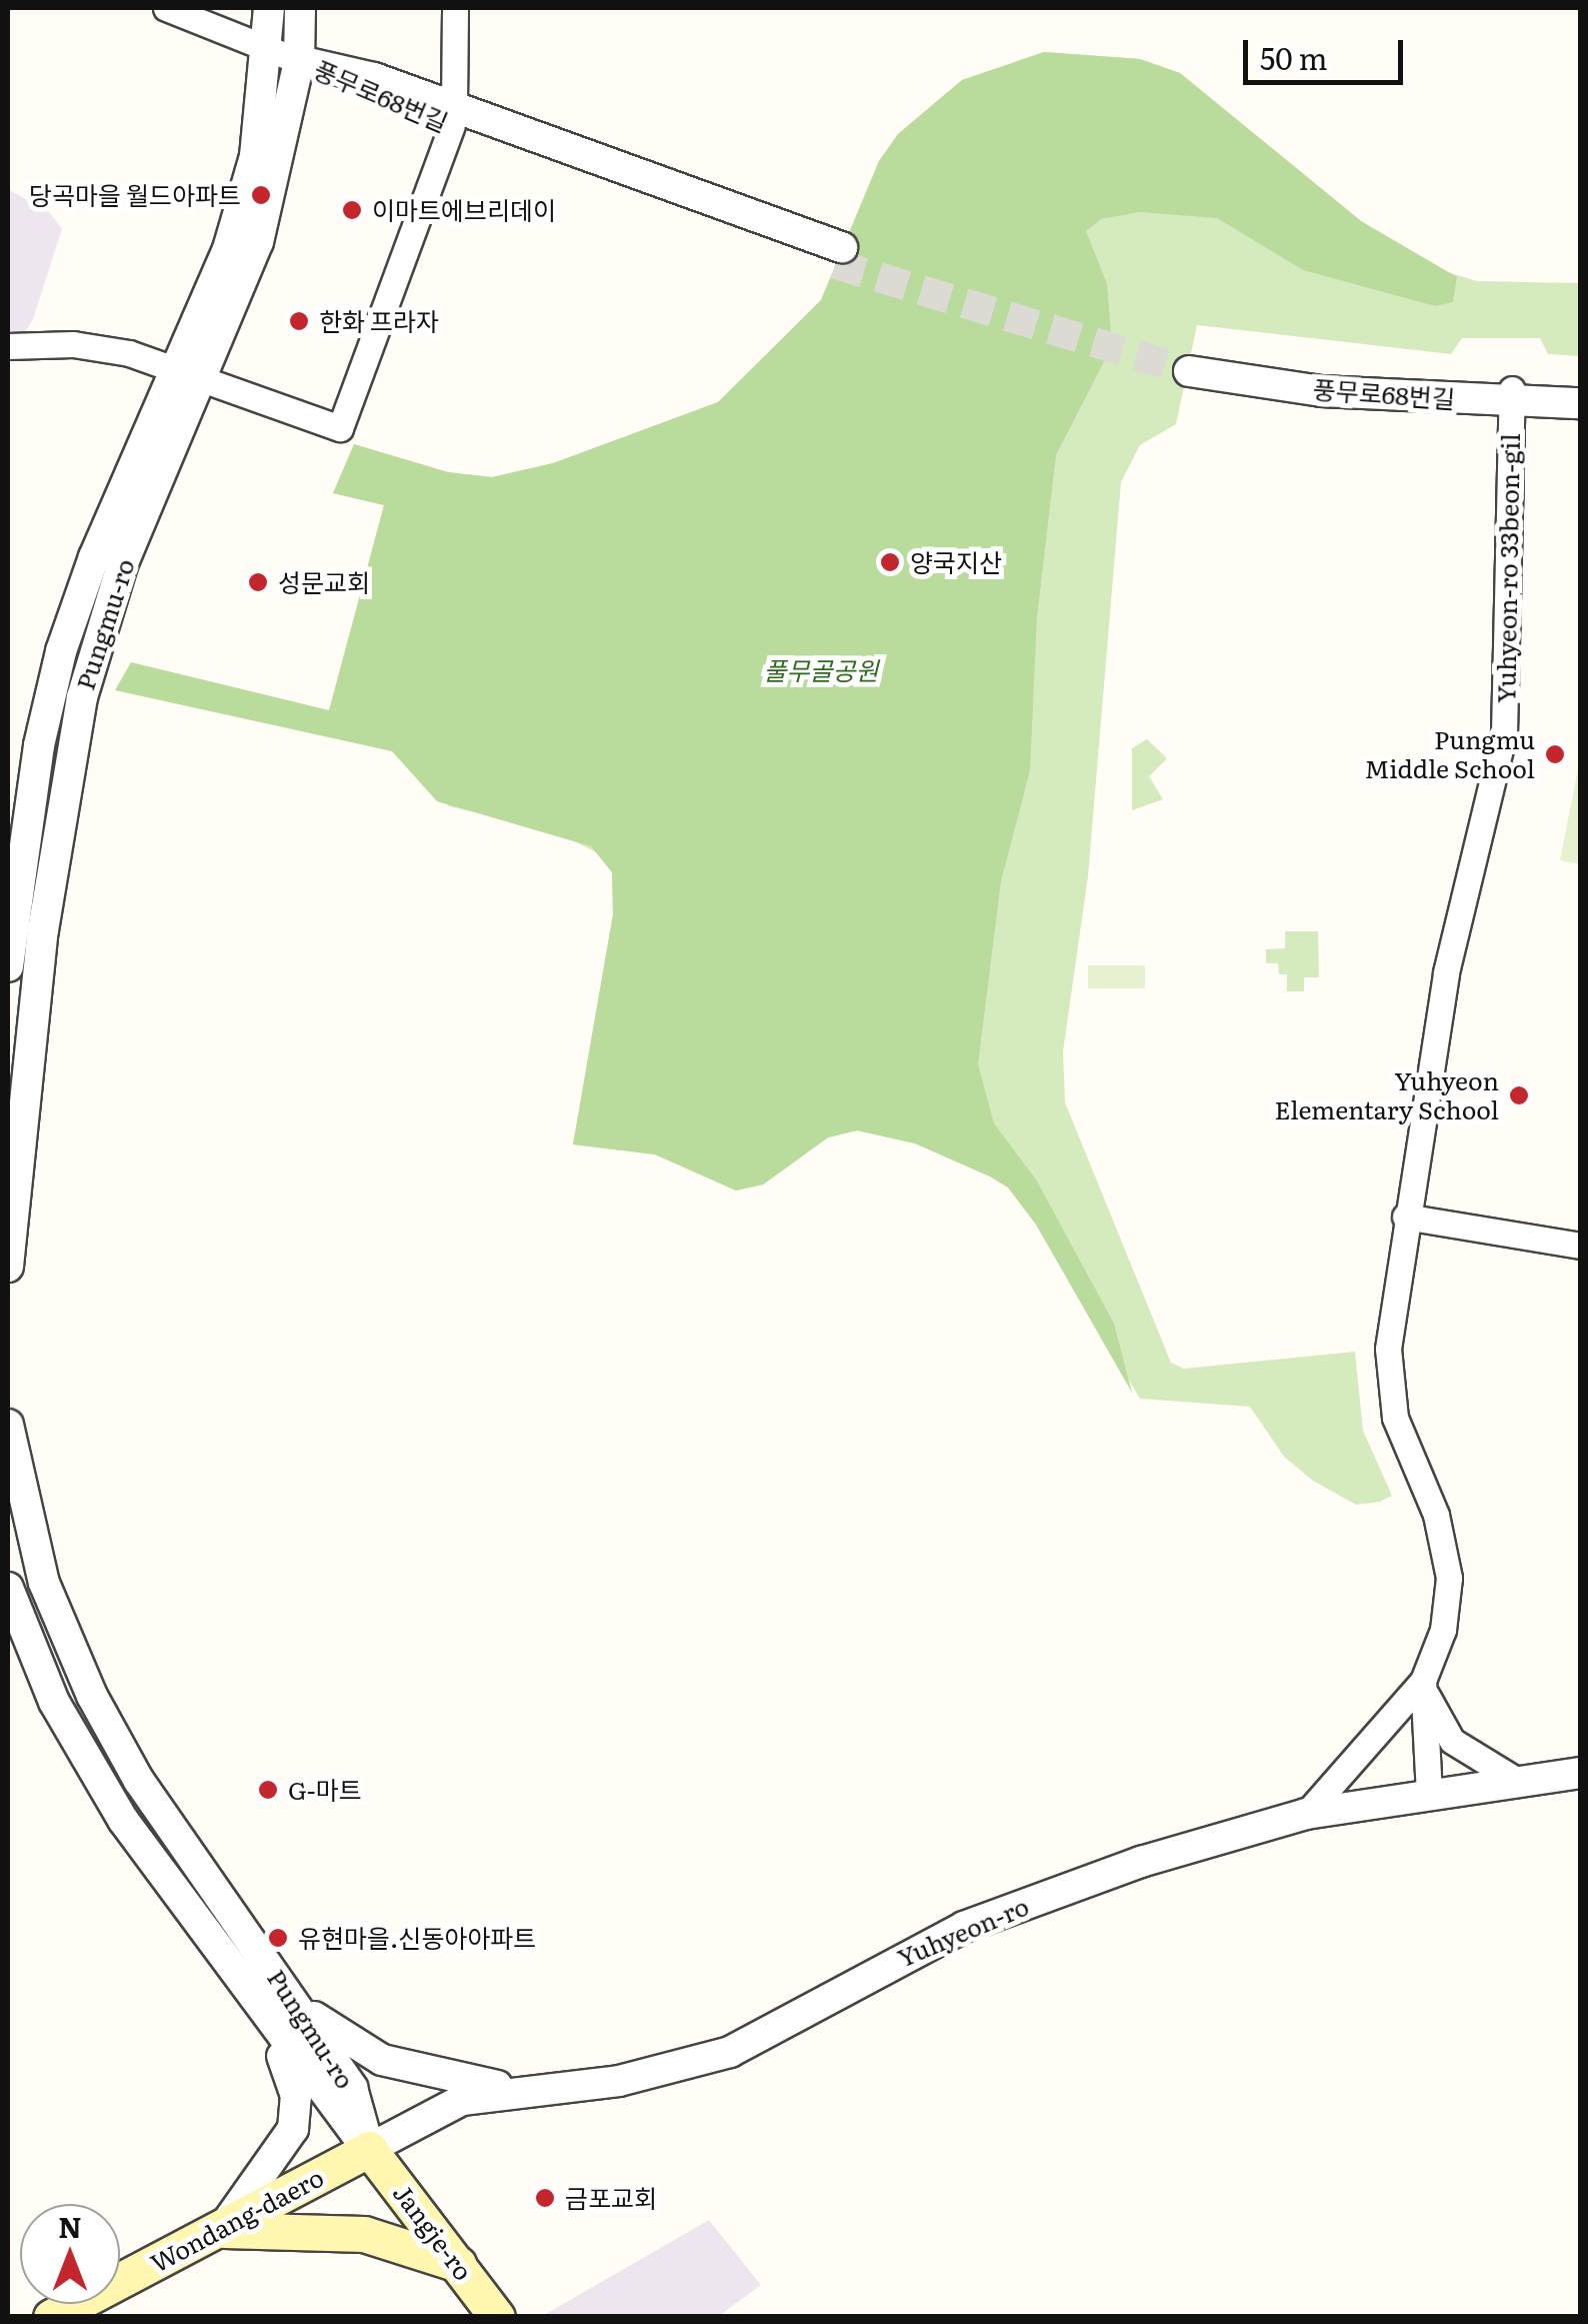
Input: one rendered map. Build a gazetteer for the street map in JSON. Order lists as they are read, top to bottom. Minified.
{"streets":{"main road":["Wondang-daero","Jangje-ro"],"street":["풍무로68번길","Yuhyeon-ro 33beon-gil","Pungmu-ro","Yuhyeon-ro"]},"crossings":[["풍무로68번길","Yuhyeon-ro 33beon-gil"],["풍무로68번길","Pungmu-ro"],["Yuhyeon-ro 33beon-gil","Yuhyeon-ro"],["Pungmu-ro","Yuhyeon-ro"],["Pungmu-ro","Wondang-daero"],["Pungmu-ro","Jangje-ro"],["Yuhyeon-ro","Wondang-daero"],["Yuhyeon-ro","Jangje-ro"],["Wondang-daero","Jangje-ro"]],"parks":["풀무골공원"],"places":["당곡마을 월드아파트","이마트에브리데이","한화 프라자","양국지산","성문교회","Pungmu Middle School","Yuhyeon Elementary School","G-마트","유현마을.신동아아파트","금포교회"],"scale_bar":"50 m","north":"top"}
